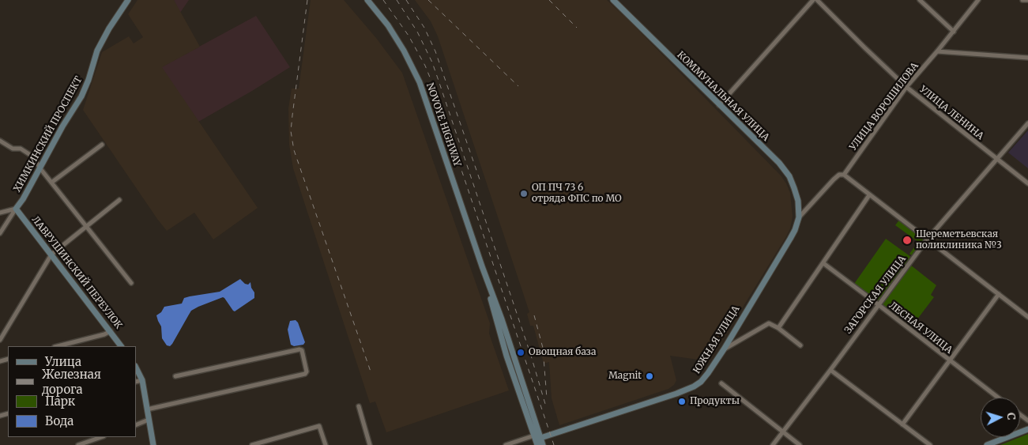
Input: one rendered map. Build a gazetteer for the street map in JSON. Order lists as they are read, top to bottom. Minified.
{"streets":{"street":["КОММУНАЛЬНАЯ УЛИЦА","УЛИЦА ВОРОШИЛОВА","УЛИЦА ЛЕНИНА","NOVOYE HIGHWAY","ХИМКИНСКИЙ ПРОСПЕКТ","ЛАВРУШИНСКИЙ ПЕРЕУЛОК","ЗАГОРСКАЯ УЛИЦА","ЛЕСНАЯ УЛИЦА","ЮЖНАЯ УЛИЦА"]},"crossings":[["КОММУНАЛЬНАЯ УЛИЦА","УЛИЦА ВОРОШИЛОВА"],["КОММУНАЛЬНАЯ УЛИЦА","ЮЖНАЯ УЛИЦА"],["УЛИЦА ВОРОШИЛОВА","УЛИЦА ЛЕНИНА"],["УЛИЦА ВОРОШИЛОВА","ЮЖНАЯ УЛИЦА"],["УЛИЦА ЛЕНИНА","ЗАГОРСКАЯ УЛИЦА"],["NOVOYE HIGHWAY","ЮЖНАЯ УЛИЦА"],["ХИМКИНСКИЙ ПРОСПЕКТ","ЛАВРУШИНСКИЙ ПЕРЕУЛОК"],["ЗАГОРСКАЯ УЛИЦА","ЛЕСНАЯ УЛИЦА"]],"places":["ОП ПЧ 73 6 отряда ФПС по МО","Шереметьевская поликлиника №3","Овощная база","Magnit","Продукты"],"legend":["Улица","Железная дорога","Парк","Вода"],"north":"right"}
